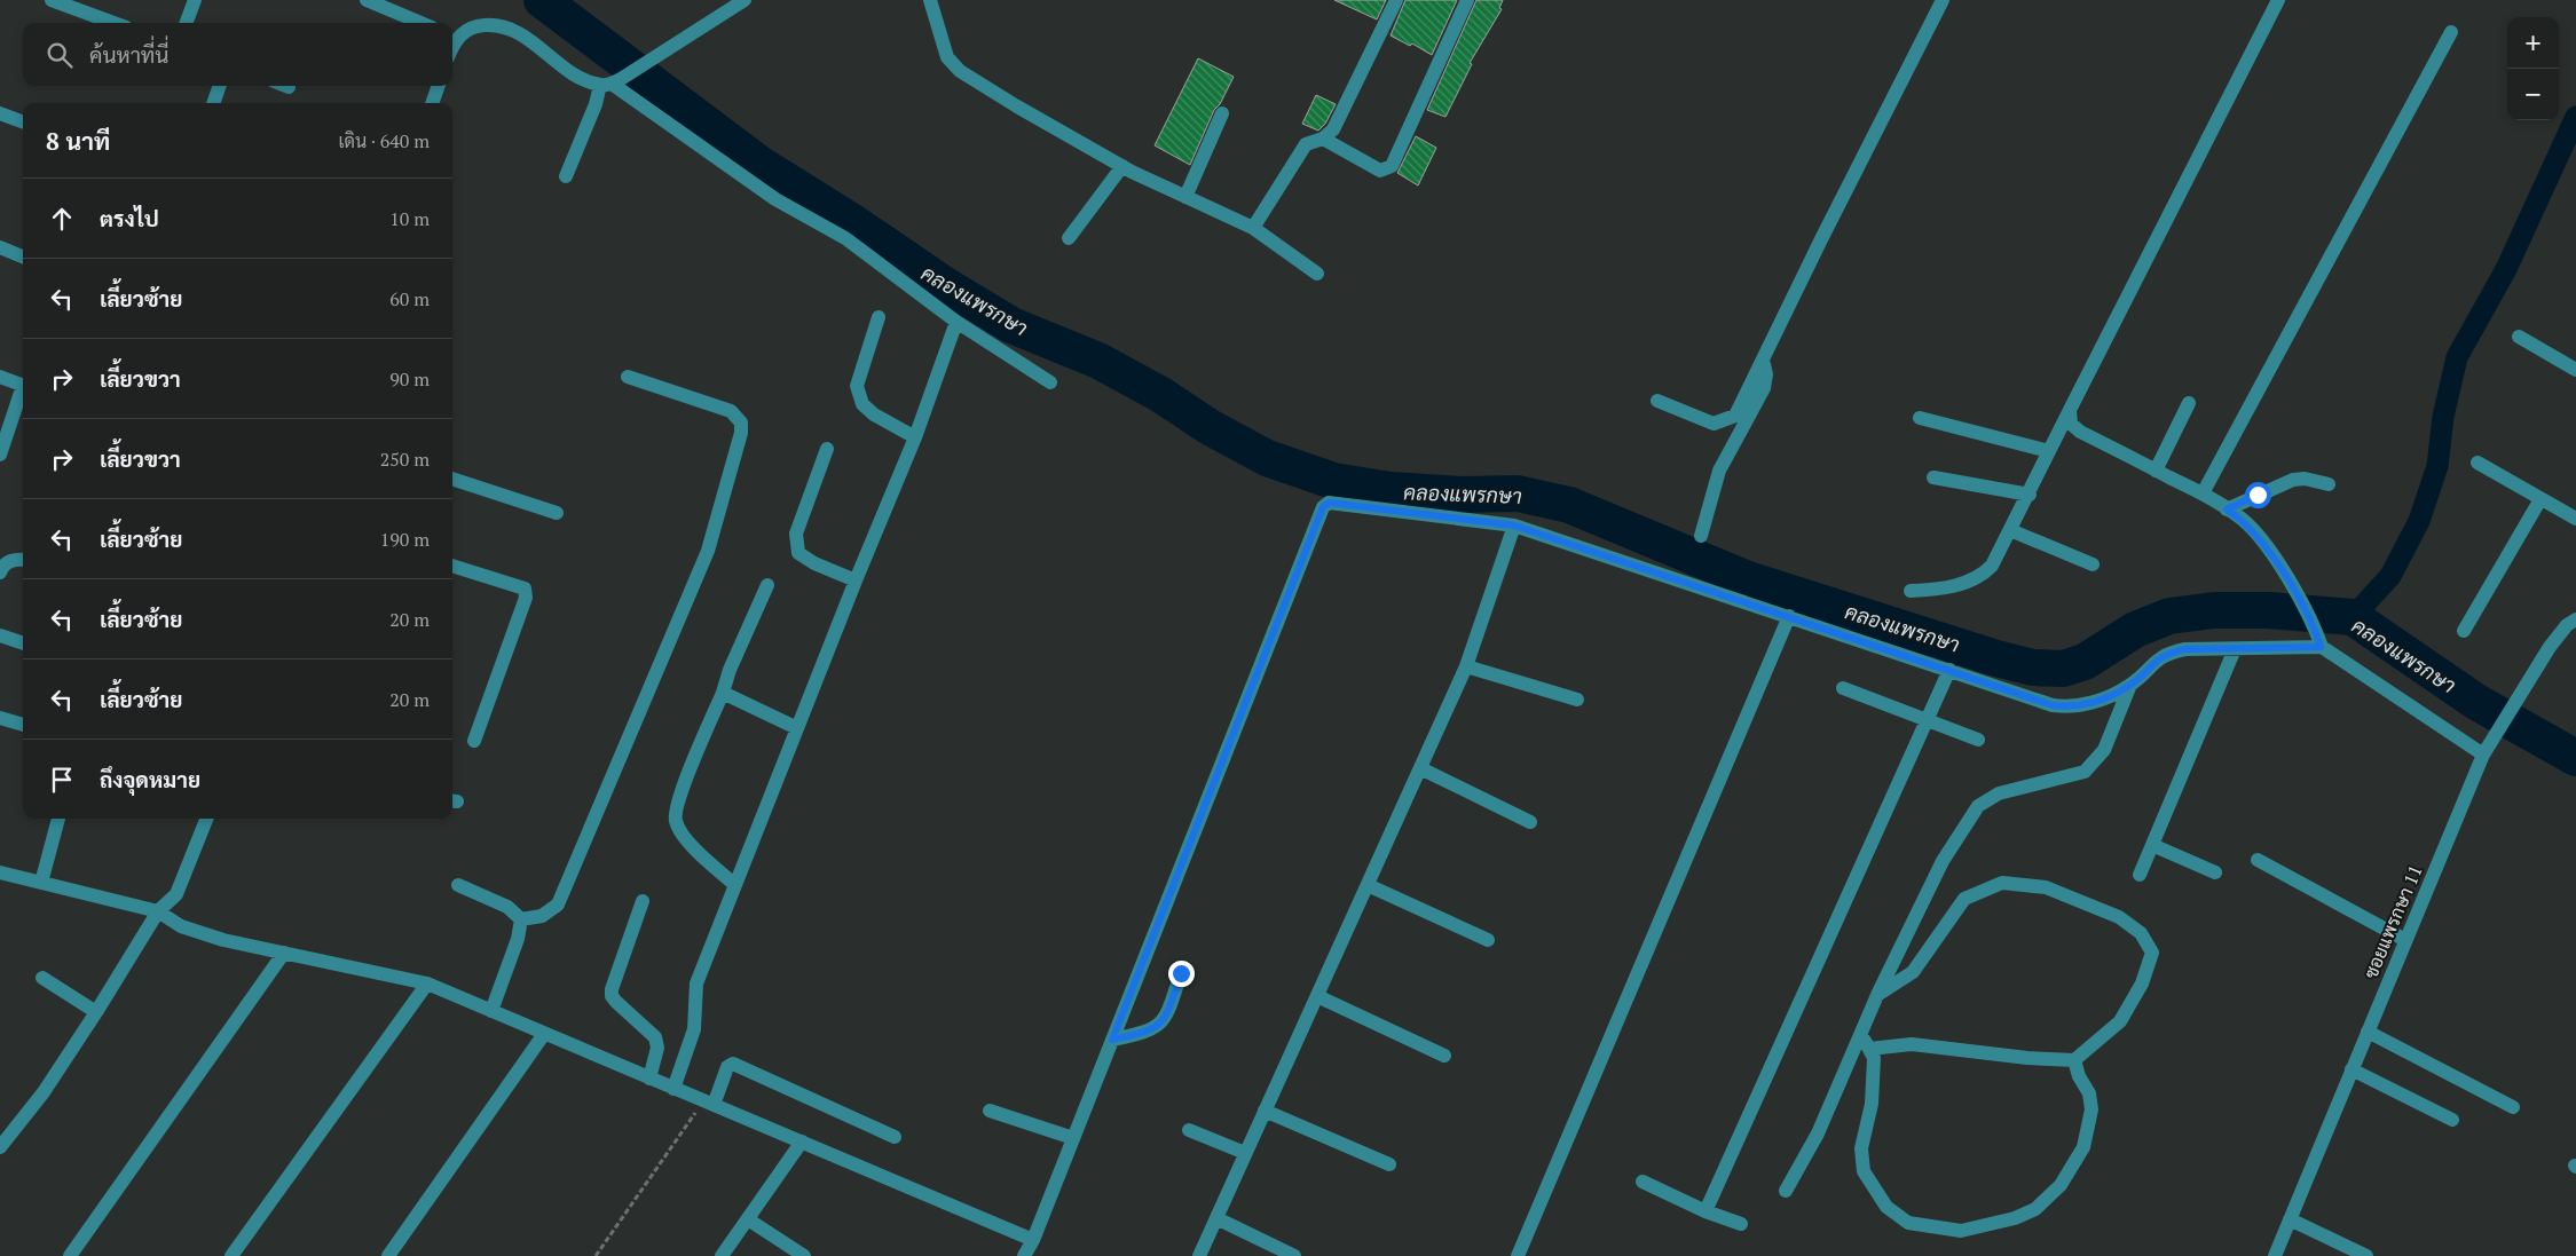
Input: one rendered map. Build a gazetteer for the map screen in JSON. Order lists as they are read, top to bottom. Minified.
{"streets":{"street":["ซอยแพรกษา 11"]},"water":["คลองแพรกษา"],"page":{"map_buttons":["+","−"],"search":"ค้นหาที่นี่","heading":["8 นาที","เดิน · 640 m"],"list":[["ตรงไป","10 m"],["เลี้ยวซ้าย","60 m"],["เลี้ยวขวา","90 m"],["เลี้ยวขวา","250 m"],["เลี้ยวซ้าย","190 m"],["เลี้ยวซ้าย","20 m"],["เลี้ยวซ้าย","20 m"],"ถึงจุดหมาย"]}}
